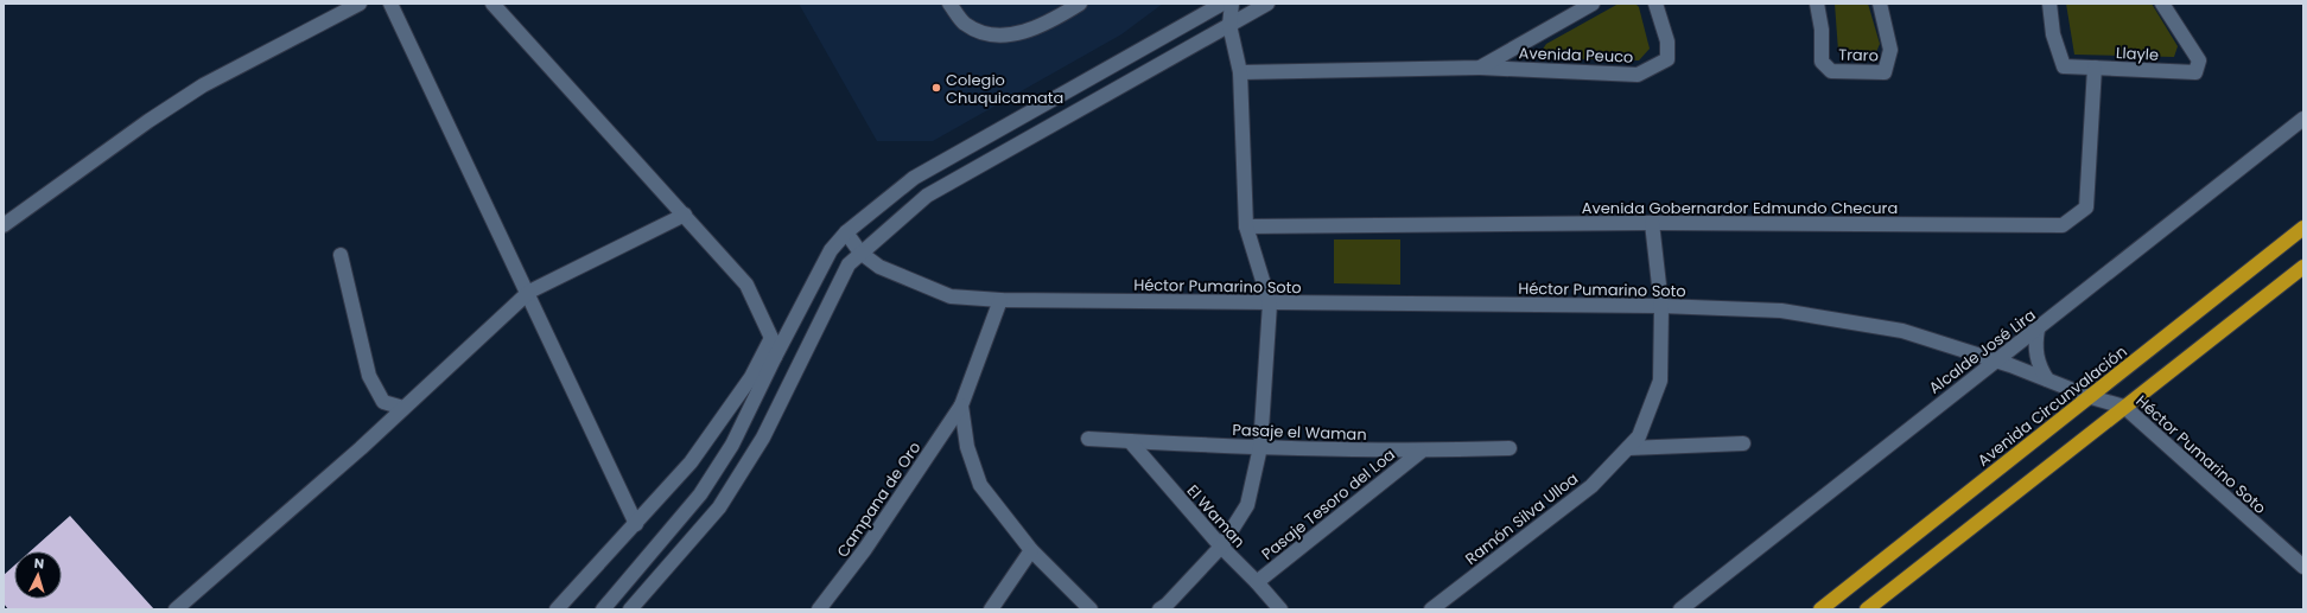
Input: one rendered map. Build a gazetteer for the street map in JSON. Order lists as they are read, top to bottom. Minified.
{"streets":{"highway":["Avenida Circunvalación"],"street":["Llayle","Avenida Peuco","Traro","Avenida Gobernardor Edmundo Checura","Héctor Pumarino Soto","Alcalde José Lira","Pasaje el Waman","Campana de Oro","Pasaje Tesoro del Loa","El Waman","Ramón Silva Ulloa"]},"crossings":[["Llayle","Avenida Gobernardor Edmundo Checura"],["Avenida Gobernardor Edmundo Checura","Ramón Silva Ulloa"],["Héctor Pumarino Soto","Alcalde José Lira"],["Héctor Pumarino Soto","Avenida Circunvalación"],["Héctor Pumarino Soto","Campana de Oro"],["Héctor Pumarino Soto","Ramón Silva Ulloa"],["Pasaje el Waman","Pasaje Tesoro del Loa"],["Pasaje el Waman","El Waman"],["Pasaje Tesoro del Loa","El Waman"]],"places":["Colegio Chuquicamata"],"north":"top"}
